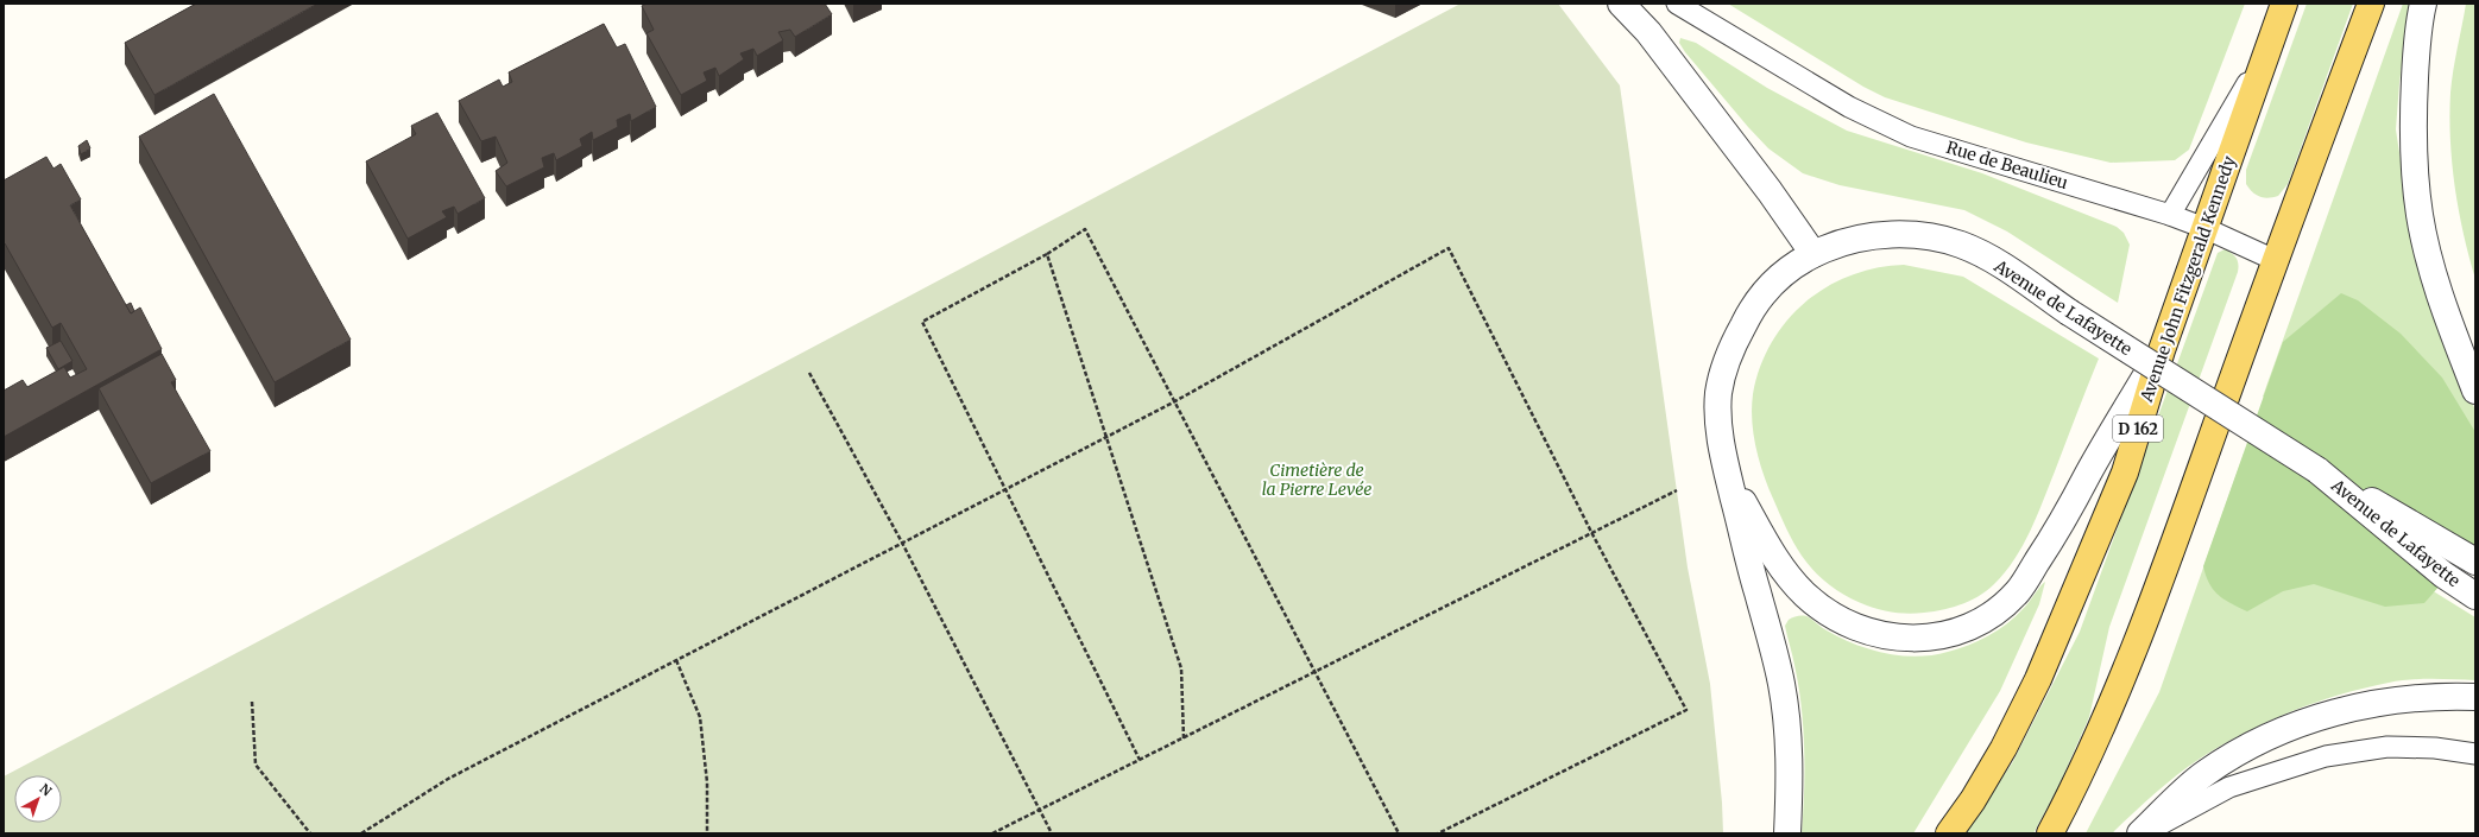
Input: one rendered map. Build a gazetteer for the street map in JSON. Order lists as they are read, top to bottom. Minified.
{"streets":{"main road":["Avenue John Fitzgerald Kennedy","D 162"],"street":["Avenue de Lafayette"],"lane":["Rue de Beaulieu"]},"crossings":[["Rue de Beaulieu","Avenue John Fitzgerald Kennedy"]],"parks":["Cimetière de la Pierre Levée"],"north":"top right"}
